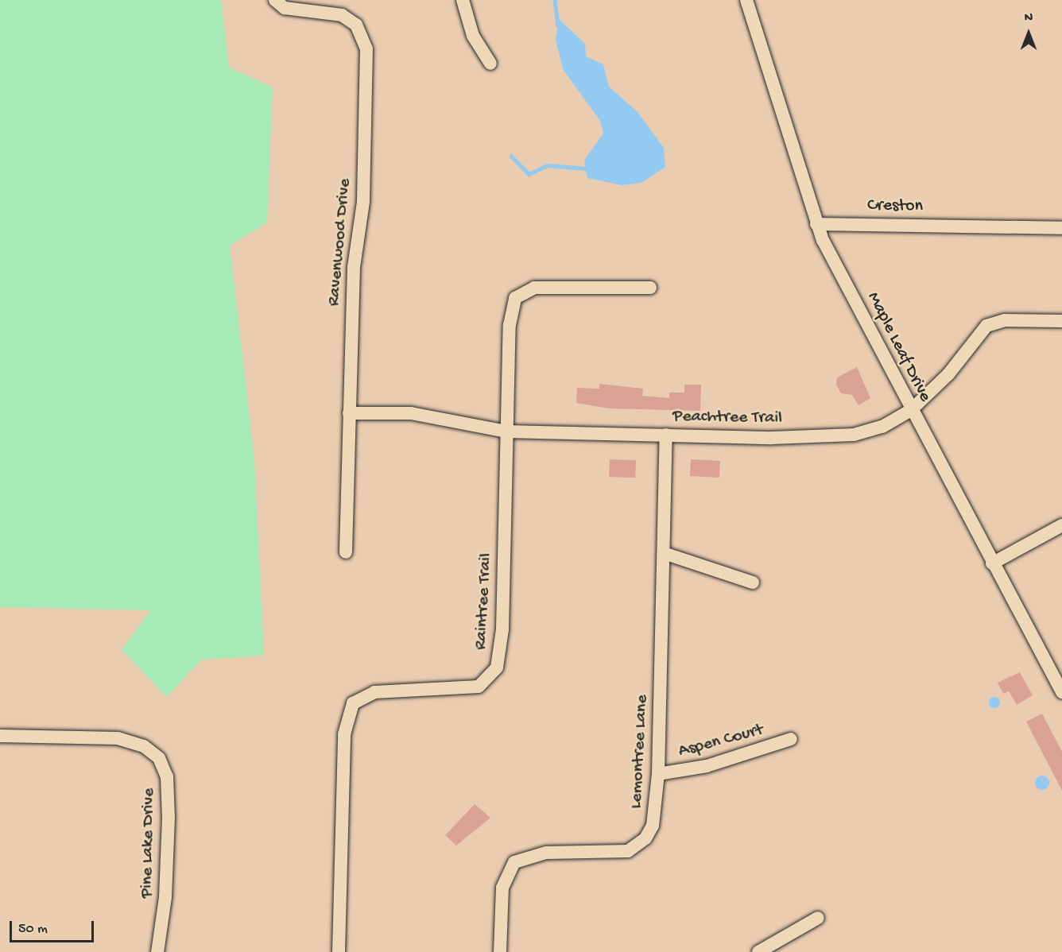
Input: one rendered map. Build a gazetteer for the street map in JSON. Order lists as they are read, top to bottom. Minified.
{"streets":{"street":["Creston","Ravenwood Drive","Maple Leaf Drive","Peachtree Trail","Raintree Trail","Aspen Court","Lemontree Lane","Pine Lake Drive"]},"crossings":[["Creston","Maple Leaf Drive"],["Ravenwood Drive","Peachtree Trail"],["Maple Leaf Drive","Peachtree Trail"],["Peachtree Trail","Raintree Trail"],["Peachtree Trail","Lemontree Lane"],["Aspen Court","Lemontree Lane"]],"scale_bar":"50 m","north":"top"}
